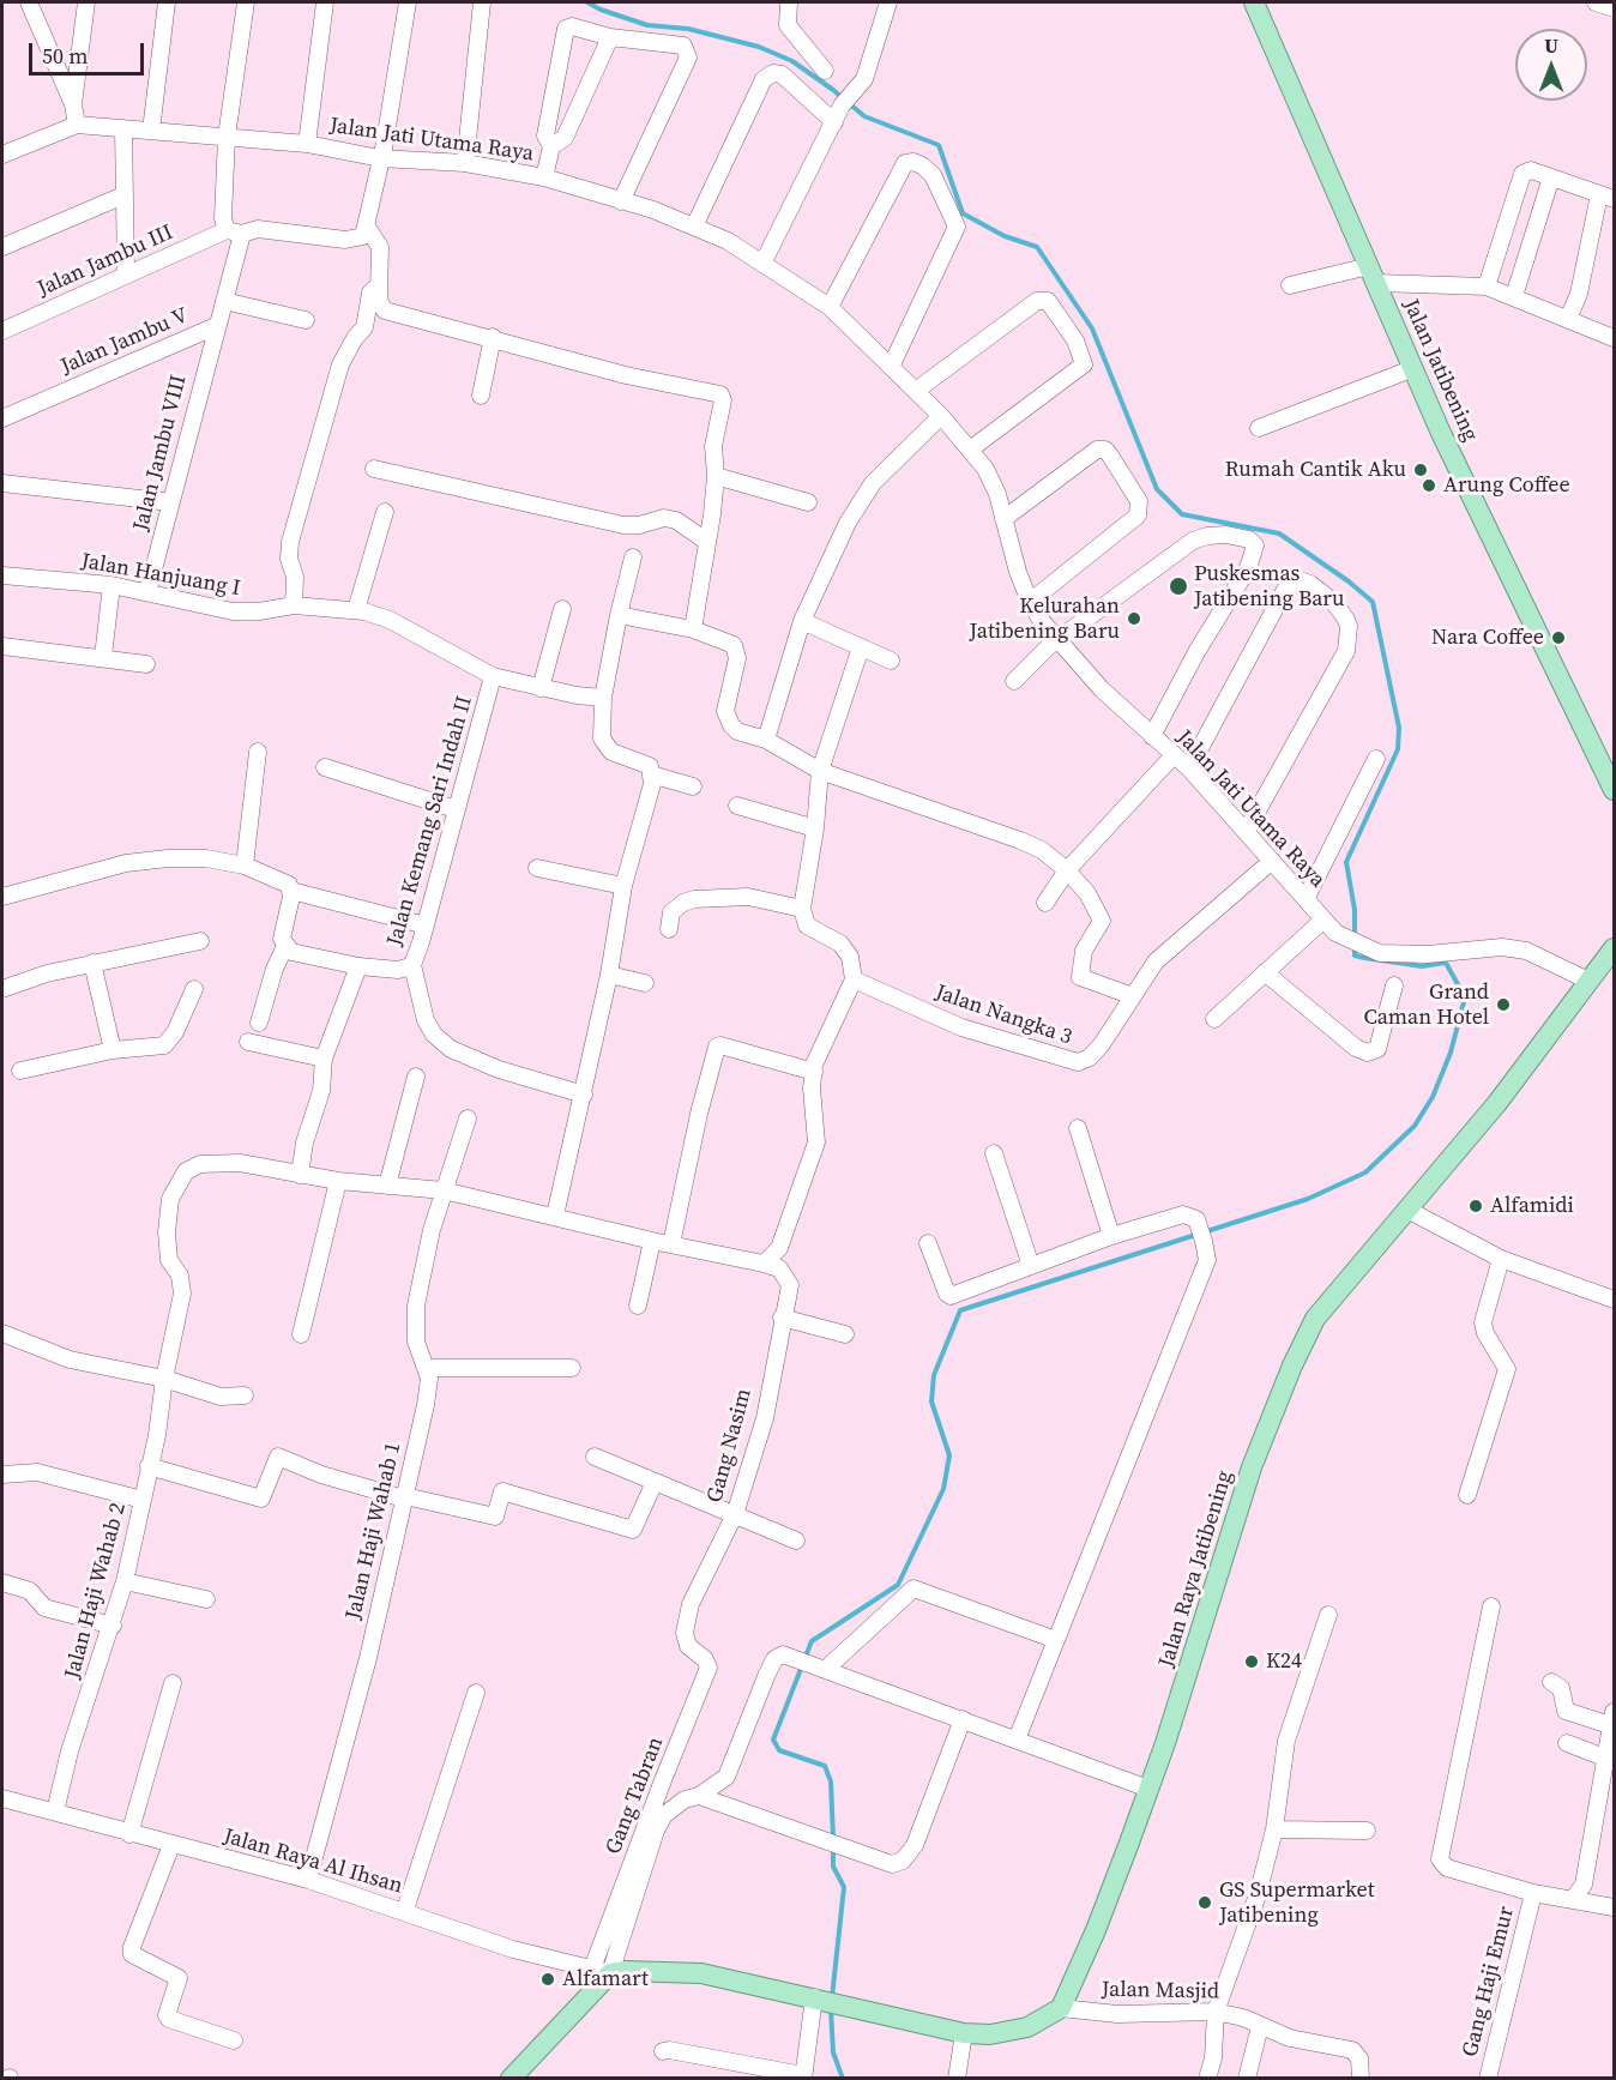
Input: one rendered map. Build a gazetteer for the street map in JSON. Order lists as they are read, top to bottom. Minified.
{"streets":{"main road":["Jalan Jatibening","Jalan Raya Jatibening"],"street":["Jalan Jati Utama Raya","Jalan Jambu III","Jalan Jambu V","Jalan Jambu VIII","Jalan Hanjuang I","Jalan Kemang Sari Indah II","Jalan Nangka 3","Gang Nasim","Jalan Haji Wahab 1","Jalan Haji Wahab 2","Gang Tabran","Jalan Raya Al Ihsan","Gang Haji Emur","Jalan Masjid"]},"crossings":[["Jalan Jati Utama Raya","Jalan Jambu V"],["Jalan Jati Utama Raya","Jalan Nangka 3"],["Jalan Jati Utama Raya","Jalan Raya Jatibening"],["Jalan Jambu III","Jalan Jambu V"],["Jalan Jambu V","Jalan Jambu VIII"],["Jalan Jambu VIII","Jalan Hanjuang I"],["Jalan Hanjuang I","Jalan Kemang Sari Indah II"],["Gang Nasim","Jalan Haji Wahab 2"],["Gang Nasim","Gang Tabran"],["Jalan Haji Wahab 1","Jalan Haji Wahab 2"],["Jalan Haji Wahab 1","Jalan Raya Al Ihsan"],["Jalan Raya Jatibening","Jalan Masjid"],["Jalan Haji Wahab 2","Jalan Raya Al Ihsan"],["Gang Tabran","Jalan Raya Al Ihsan"]],"places":["Rumah Cantik Aku","Arung Coffee","Puskesmas Jatibening Baru","Kelurahan Jatibening Baru","Nara Coffee","Grand Caman Hotel","Alfamidi","K24","GS Supermarket Jatibening","Alfamart"],"scale_bar":"50 m","north":"top"}
